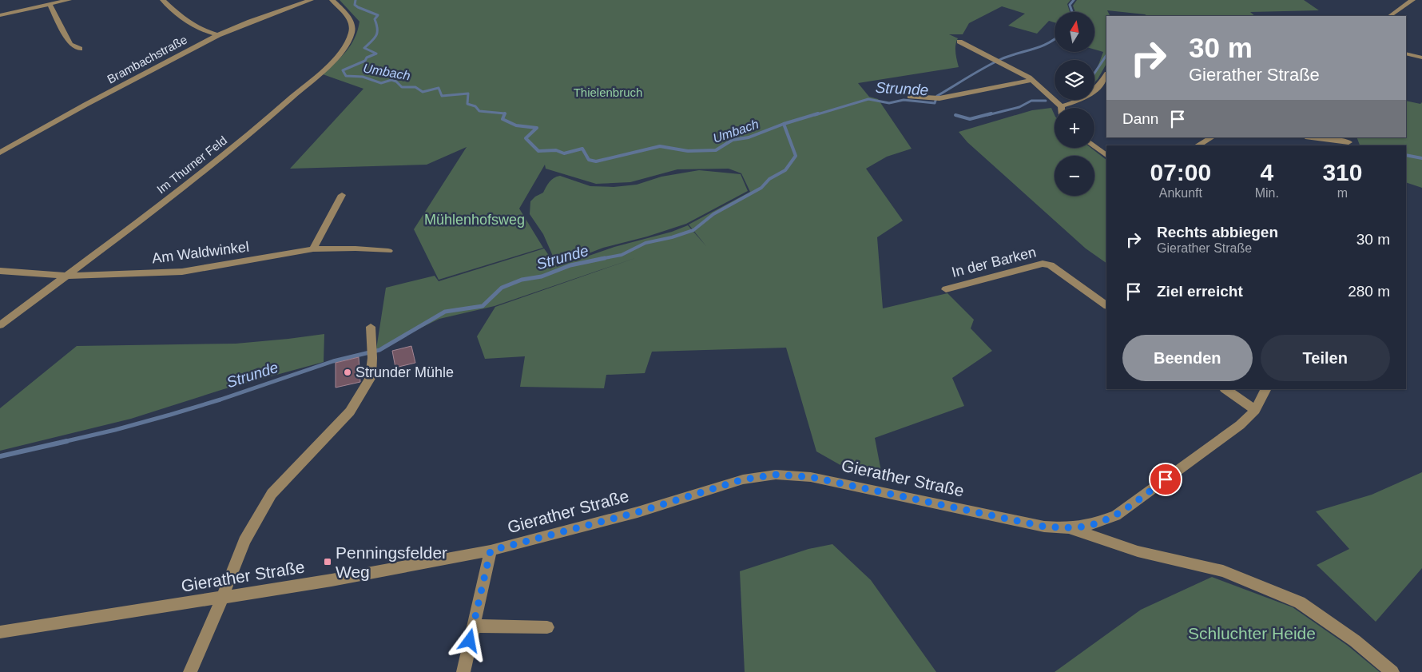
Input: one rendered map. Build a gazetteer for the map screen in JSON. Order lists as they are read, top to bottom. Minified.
{"streets":{"street":["Brambachstraße","Im Thurner Feld","Am Waldwinkel","In der Barken","Gierather Straße"]},"crossings":[["Im Thurner Feld","Am Waldwinkel"]],"water":["Umbach","Strunde"],"parks":["Thielenbruch","Mühlenhofsweg","Schluchter Heide"],"places":{"other":["Strunder Mühle"],"transit":["Penningsfelder Weg"]},"north":"top","page":{"map_buttons":["+","−"],"turn":["30 m","Gierather Straße"],"then":"Dann","eta":["07:00","Ankunft","4","Min.","310","m"],"list":[{"name":"Rechts abbiegen","note":"Gierather Straße","value":"30 m"},{"name":"Ziel erreicht","value":"280 m"}],"buttons":["Beenden","Teilen"]}}
